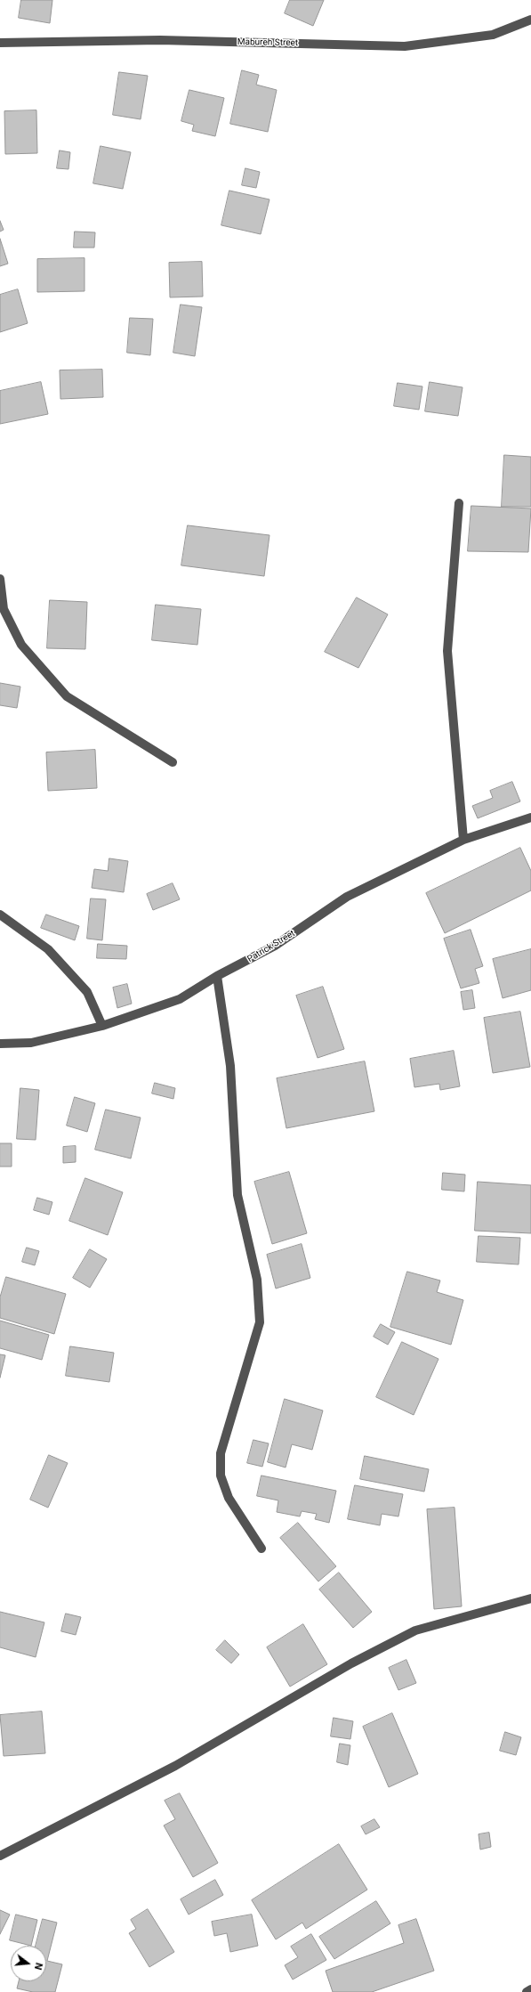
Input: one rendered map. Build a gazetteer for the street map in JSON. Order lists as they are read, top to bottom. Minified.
{"streets":{"street":["Mabureh Street","Patrick Street"]},"north":"right"}
